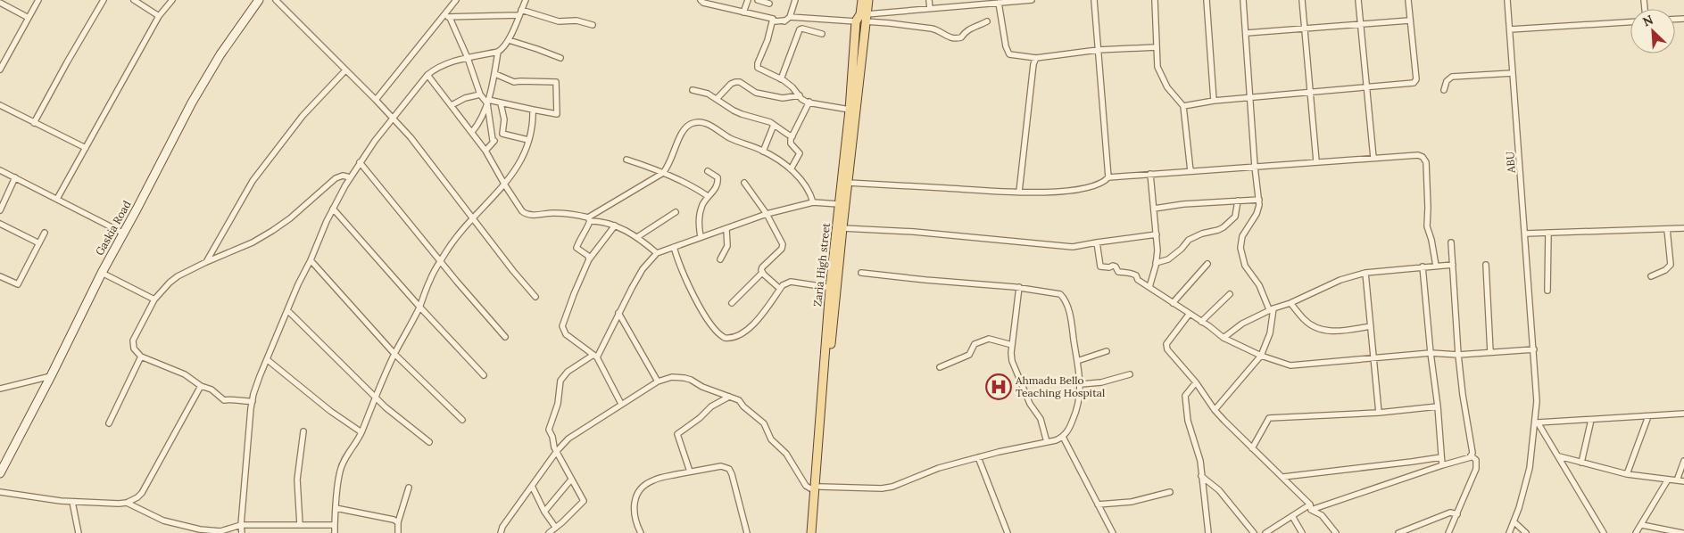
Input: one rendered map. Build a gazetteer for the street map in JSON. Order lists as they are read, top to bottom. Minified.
{"streets":{"main road":["Gaskia Road","Zaria High street"],"street":["ABU"]},"places":{"hospital":["Ahmadu Bello Teaching Hospital"]},"north":"top left"}
